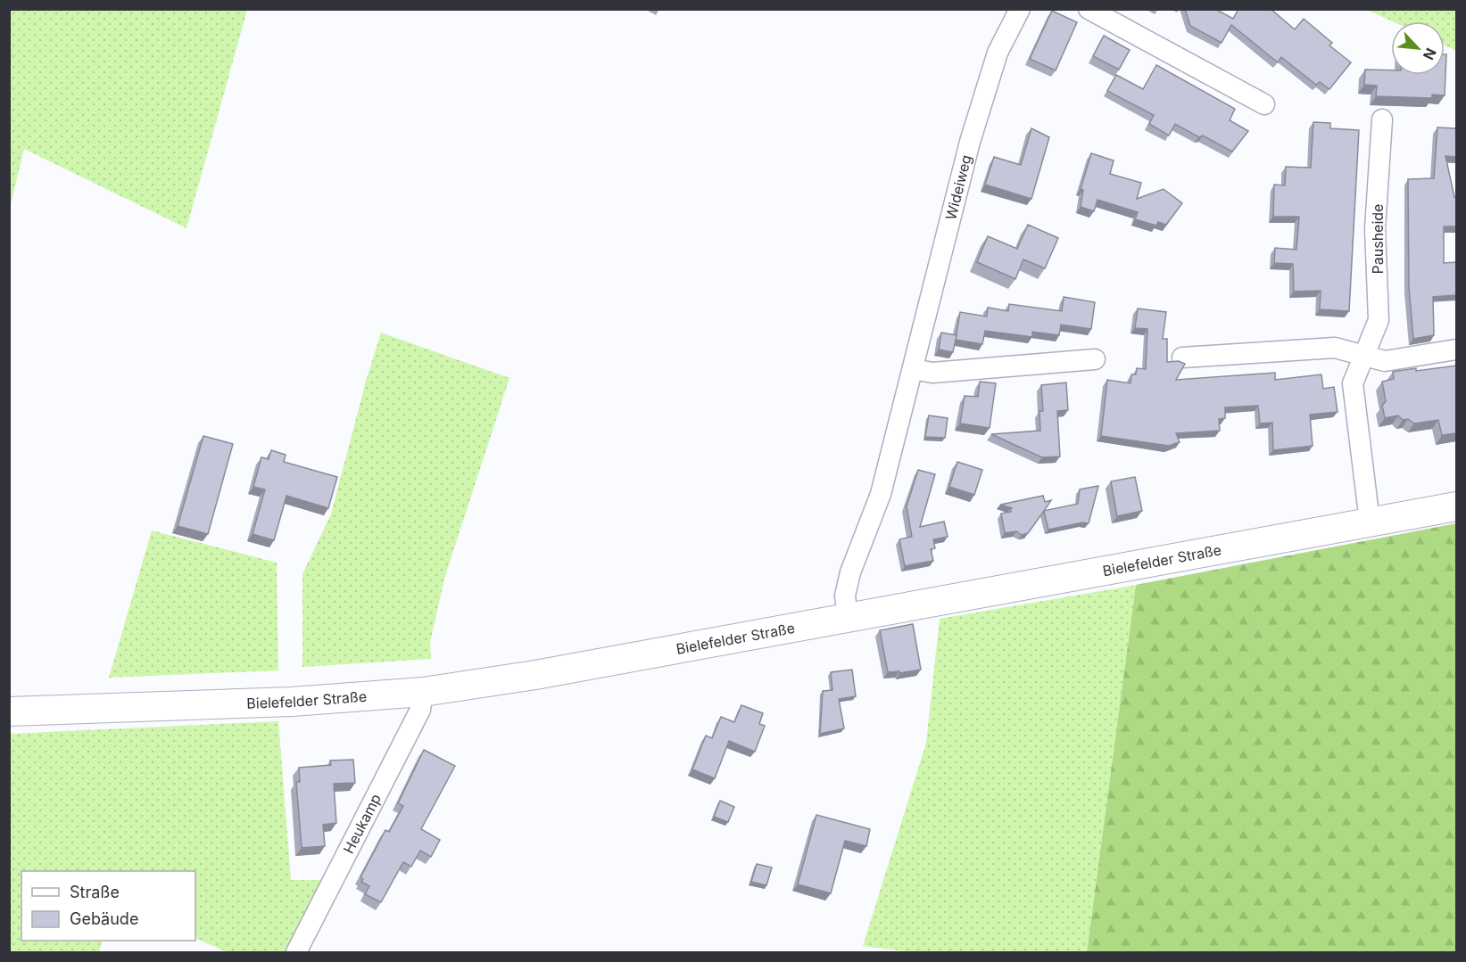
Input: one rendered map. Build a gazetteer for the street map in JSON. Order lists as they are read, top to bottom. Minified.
{"streets":{"main road":["Bielefelder Straße"],"street":["Wideiweg","Pausheide","Heukamp"]},"crossings":[["Wideiweg","Bielefelder Straße"],["Pausheide","Bielefelder Straße"],["Bielefelder Straße","Heukamp"]],"legend":["Straße","Gebäude"],"north":"bottom right"}
